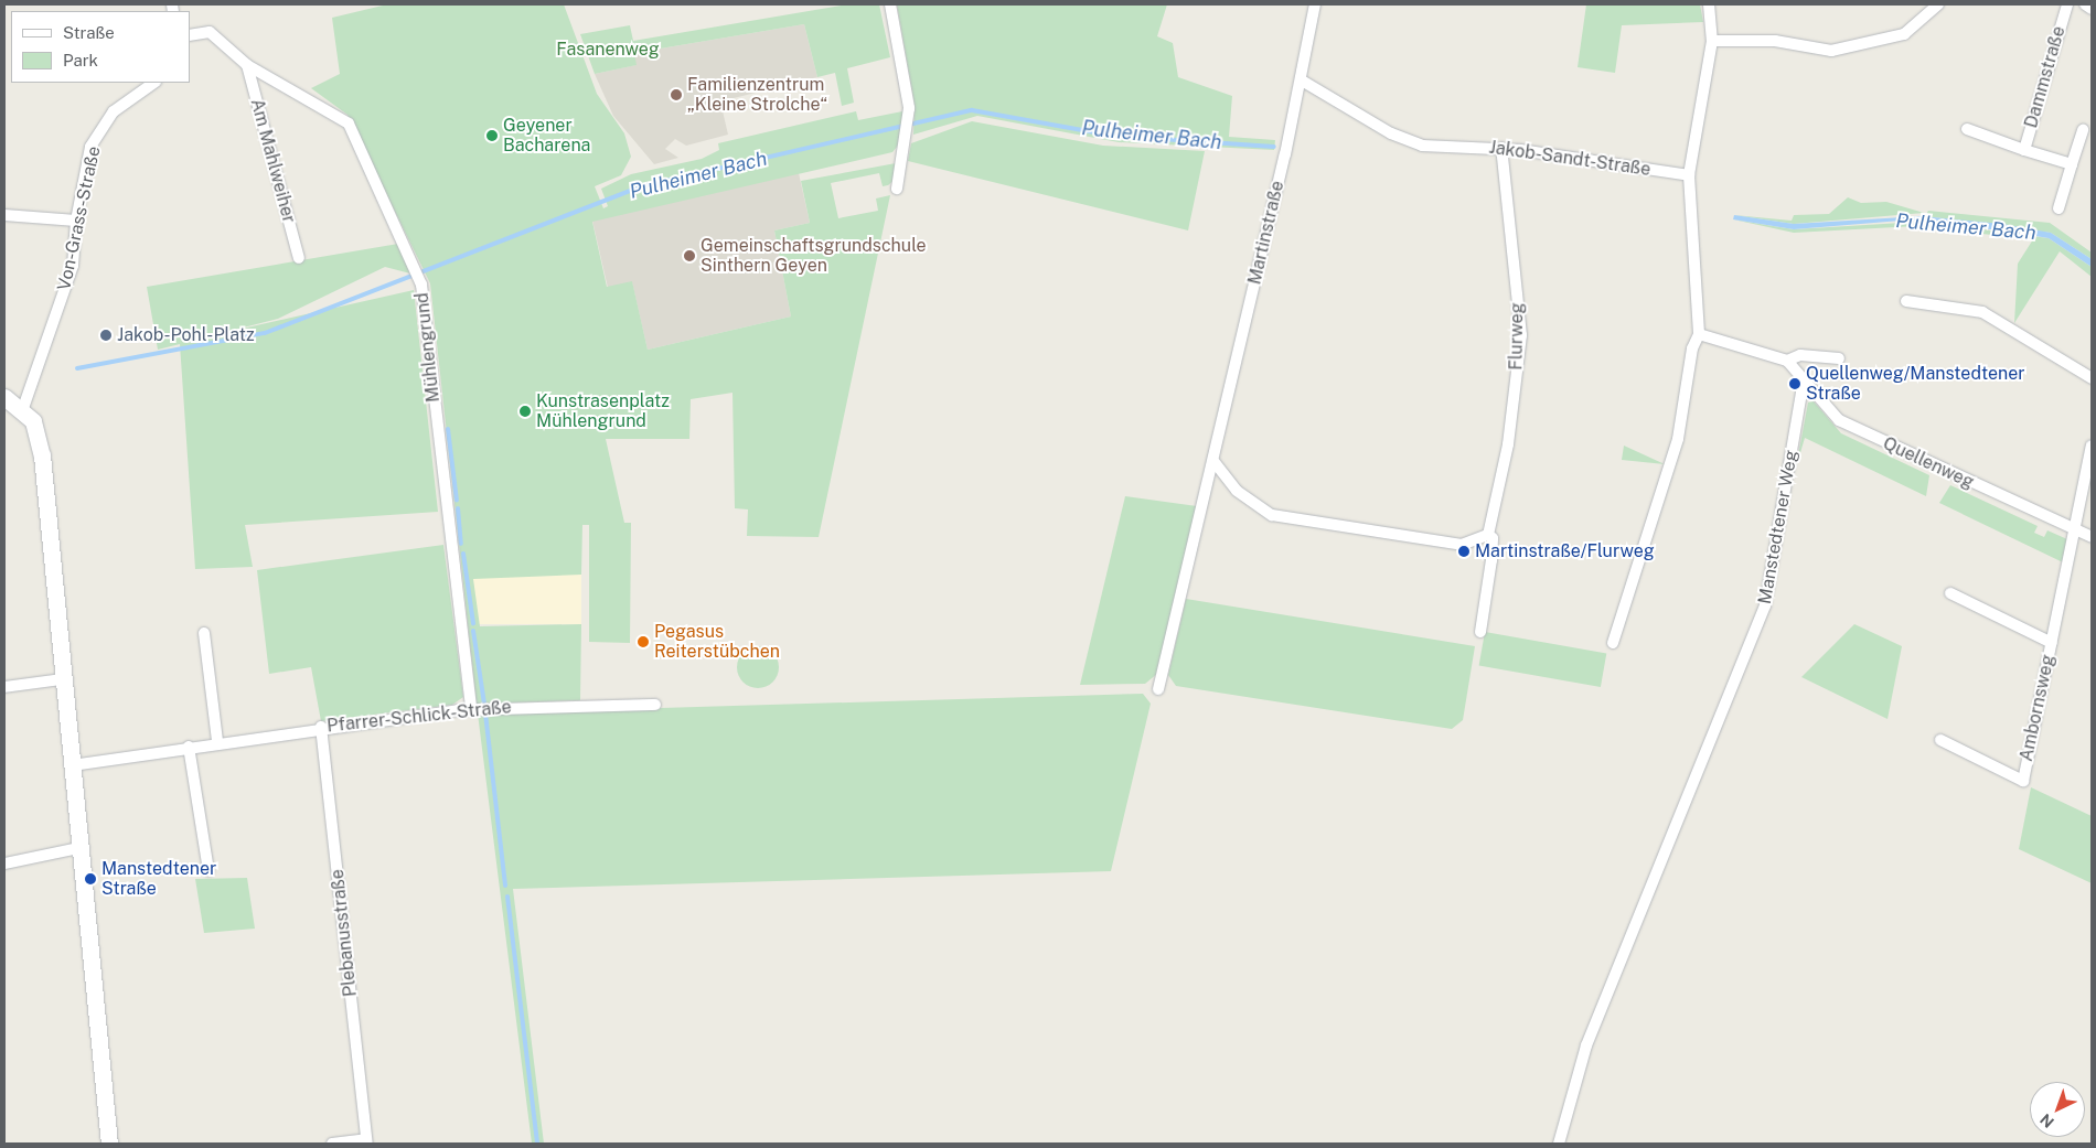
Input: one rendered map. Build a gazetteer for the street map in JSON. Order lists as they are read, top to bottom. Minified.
{"streets":{"street":["Dammstraße","Jakob-Sandt-Straße","Am Mahlweiher","Von-Grass-Straße","Martinstraße","Flurweg","Mühlengrund","Quellenweg","Manstedtener Weg","Ambornsweg","Pfarrer-Schlick-Straße","Plebanusstraße"]},"crossings":[["Jakob-Sandt-Straße","Martinstraße"],["Jakob-Sandt-Straße","Flurweg"],["Am Mahlweiher","Mühlengrund"],["Mühlengrund","Pfarrer-Schlick-Straße"],["Quellenweg","Manstedtener Weg"],["Quellenweg","Ambornsweg"],["Pfarrer-Schlick-Straße","Plebanusstraße"]],"water":["Pulheimer Bach"],"parks":["Fasanenweg"],"places":["Familienzentrum „Kleine Strolche“","Geyener Bacharena","Gemeinschaftsgrundschule Sinthern Geyen","Jakob-Pohl-Platz","Quellenweg/Manstedtener Straße","Kunstrasenplatz Mühlengrund","Martinstraße/Flurweg","Pegasus Reiterstübchen","Manstedtener Straße"],"legend":["Straße","Park"],"north":"bottom left"}
